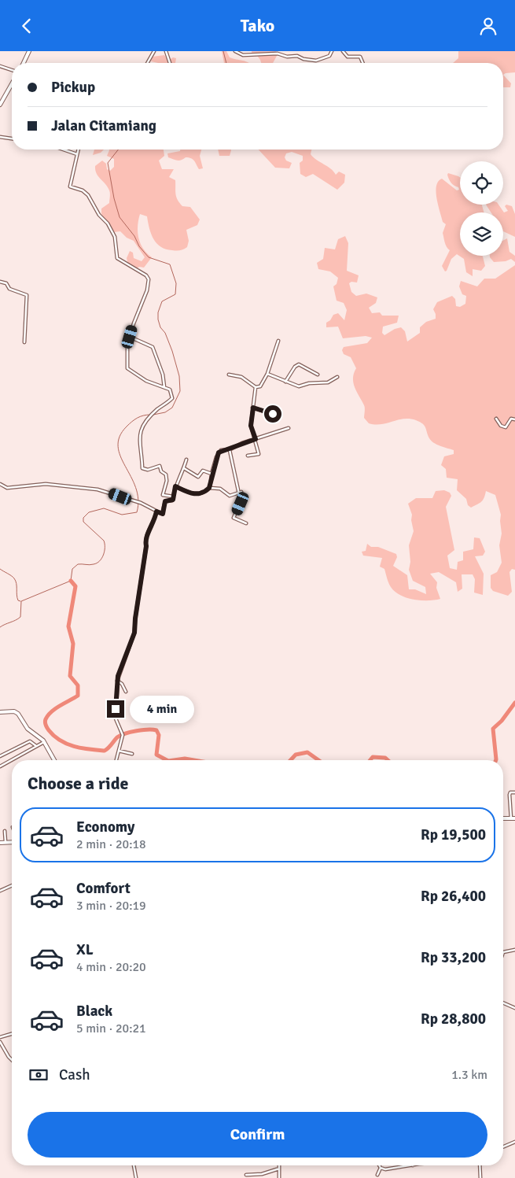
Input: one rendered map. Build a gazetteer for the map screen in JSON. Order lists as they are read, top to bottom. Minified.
{"page":{"header":"Tako","banner":["Pickup","Jalan Citamiang"],"bubble":"4 min","heading":"Choose a ride","list":[{"name":"Economy","note":"2 min · 20:18","value":"Rp 19,500"},{"name":"Comfort","note":"3 min · 20:19","value":"Rp 26,400"},{"name":"XL","note":"4 min · 20:20","value":"Rp 33,200"},{"name":"Black","note":"5 min · 20:21","value":"Rp 28,800"}],"pay":["Cash","1.3 km"],"buttons":"Confirm"}}
